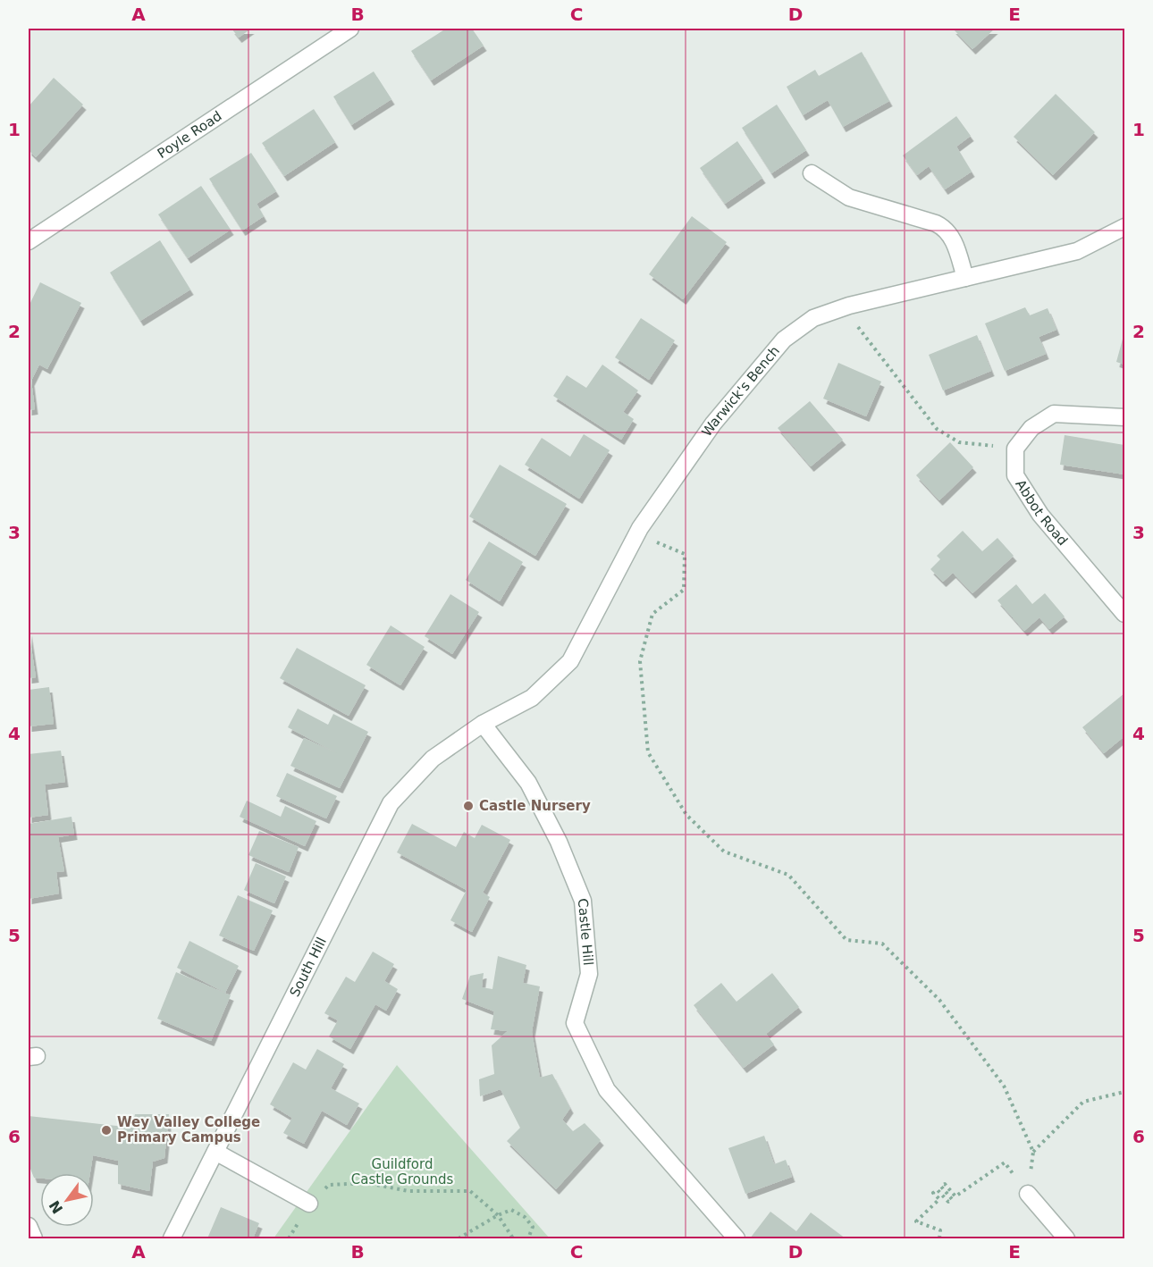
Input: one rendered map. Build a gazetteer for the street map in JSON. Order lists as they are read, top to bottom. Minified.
{"streets":{"street":["Poyle Road","Warwick's Bench","Abbot Road","Castle Hill","South Hill"]},"crossings":[["Warwick's Bench","Castle Hill"],["Warwick's Bench","South Hill"],["Castle Hill","South Hill"]],"parks":["Guildford Castle Grounds"],"places":["Castle Nursery","Wey Valley College Primary Campus"],"north":"bottom left","grid":{"columns":["A","B","C","D","E"],"rows":["1","2","3","4","5","6"]}}
